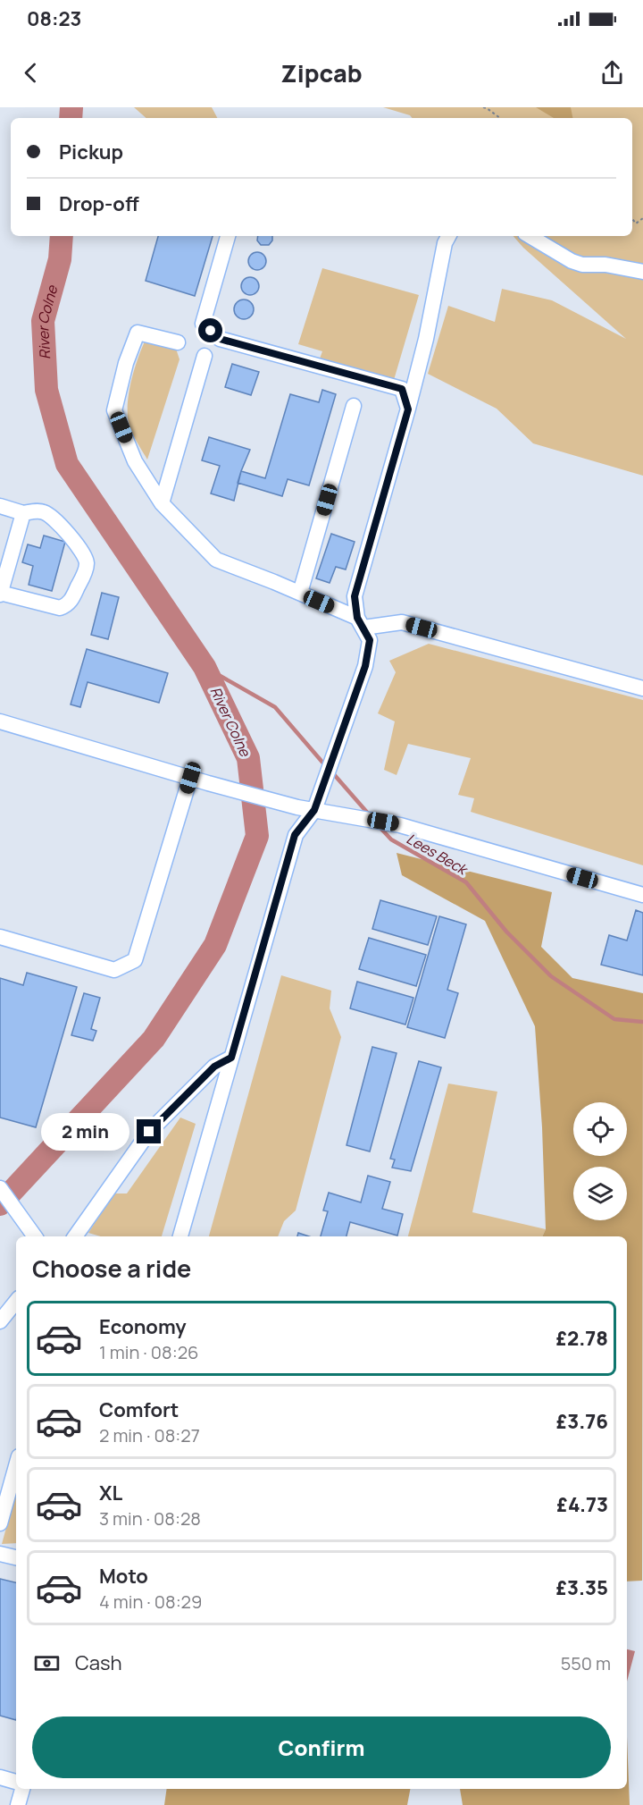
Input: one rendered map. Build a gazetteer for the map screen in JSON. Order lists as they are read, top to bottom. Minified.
{"water":["River Colne","Lees Beck"],"page":{"status":"08:23","header":"Zipcab","banner":["Pickup","Drop-off"],"bubble":"2 min","heading":"Choose a ride","list":[{"name":"Economy","note":"1 min · 08:26","value":"£2.78"},{"name":"Comfort","note":"2 min · 08:27","value":"£3.76"},{"name":"XL","note":"3 min · 08:28","value":"£4.73"},{"name":"Moto","note":"4 min · 08:29","value":"£3.35"}],"pay":["Cash","550 m"],"buttons":"Confirm"}}
